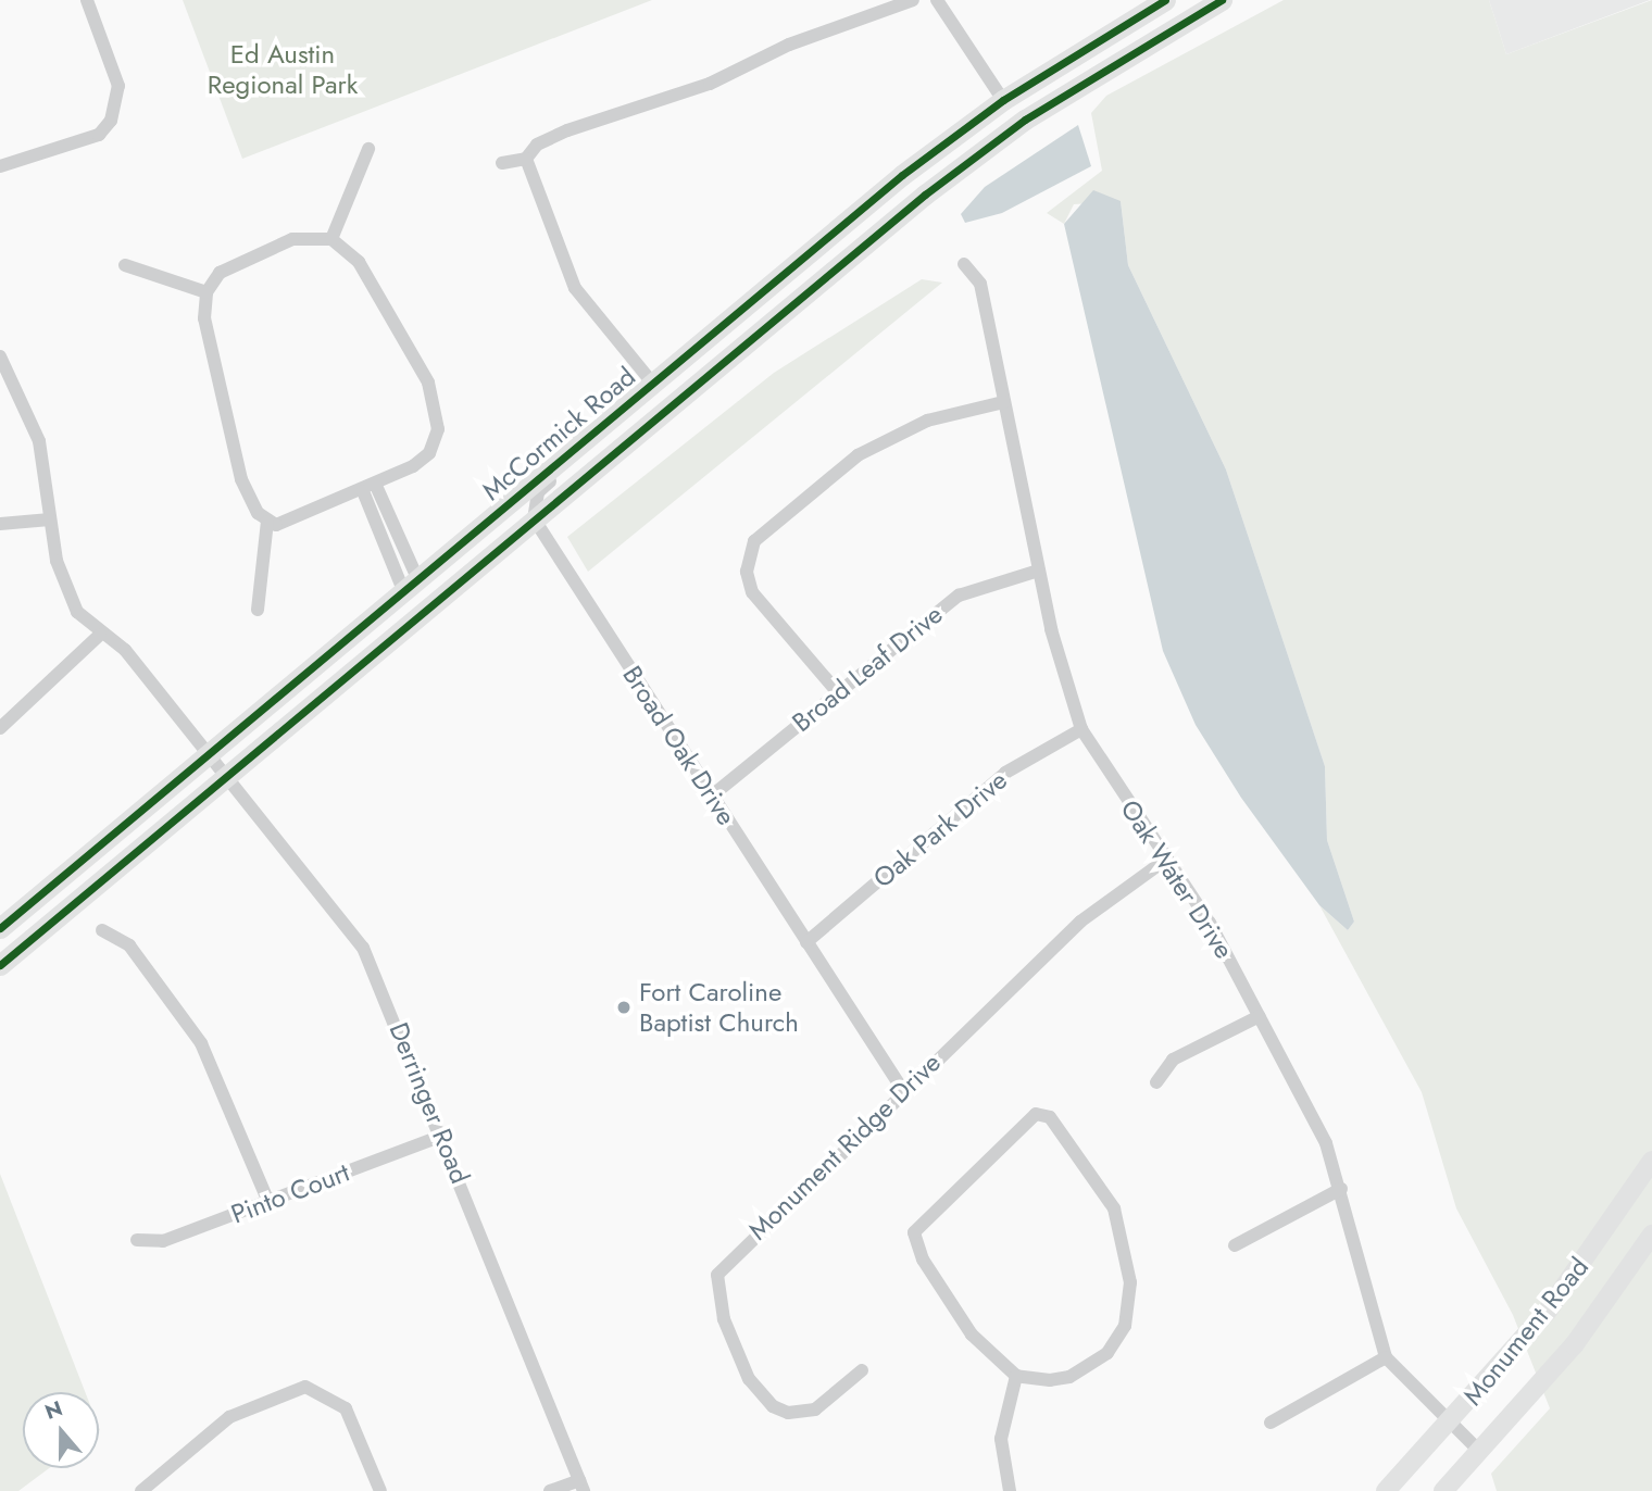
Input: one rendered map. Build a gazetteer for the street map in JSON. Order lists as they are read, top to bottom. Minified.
{"streets":{"main road":["McCormick Road","Monument Road"],"street":["Broad Leaf Drive","Broad Oak Drive","Oak Park Drive","Oak Water Drive","Derringer Road","Monument Ridge Drive","Pinto Court"]},"crossings":[["McCormick Road","Broad Oak Drive"],["McCormick Road","Derringer Road"],["Broad Leaf Drive","Broad Oak Drive"],["Broad Leaf Drive","Oak Water Drive"],["Broad Oak Drive","Oak Park Drive"],["Broad Oak Drive","Monument Ridge Drive"],["Oak Park Drive","Oak Water Drive"],["Oak Water Drive","Monument Ridge Drive"],["Oak Water Drive","Monument Road"],["Derringer Road","Pinto Court"]],"parks":["Ed Austin Regional Park"],"places":["Fort Caroline Baptist Church"],"north":"top"}
